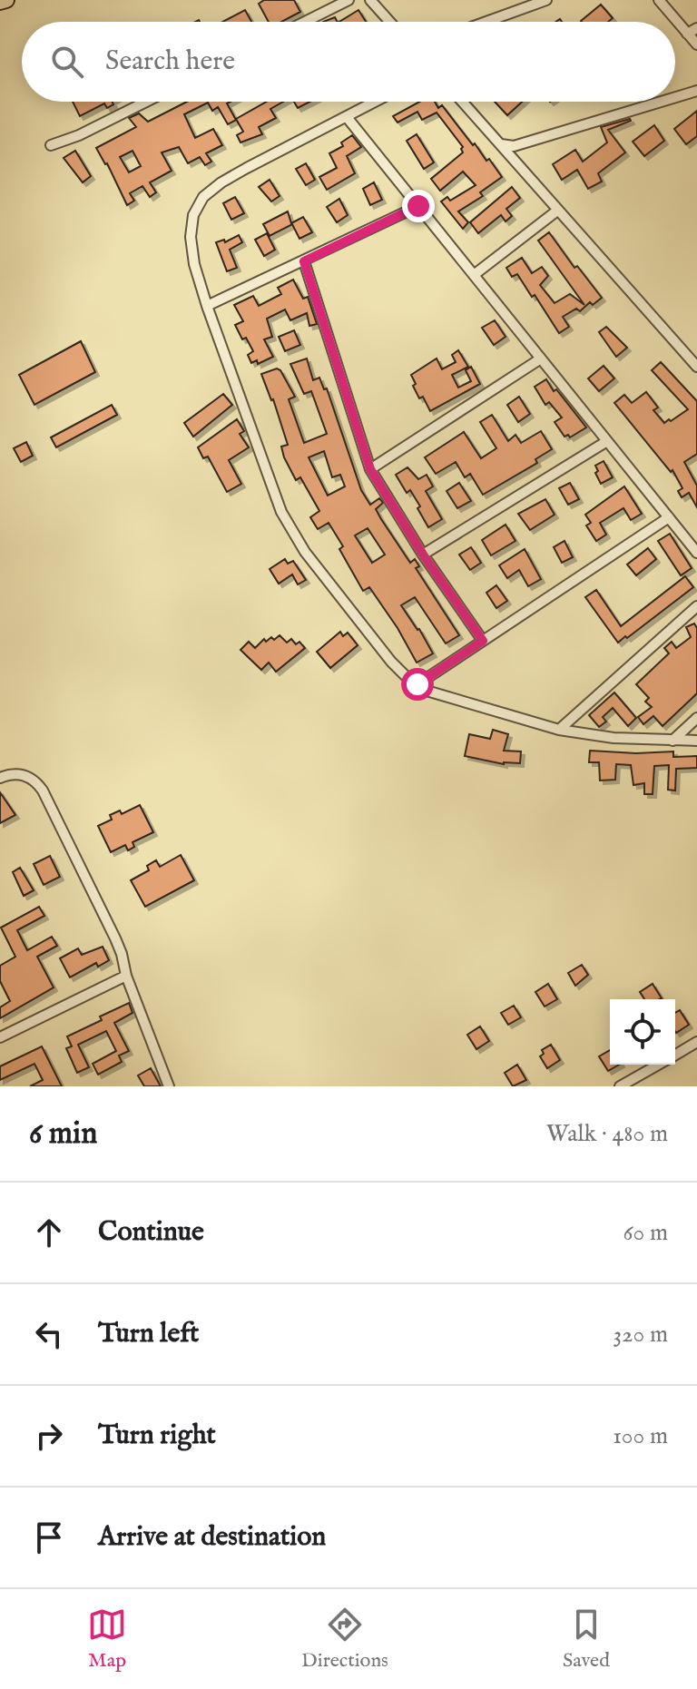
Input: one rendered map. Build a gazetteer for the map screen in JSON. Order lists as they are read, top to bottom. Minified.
{"page":{"search":"Search here","heading":["6 min","Walk · 480 m"],"list":[["Continue","60 m"],["Turn left","320 m"],["Turn right","100 m"],"Arrive at destination"],"nav":["Map","Directions","Saved"]}}
